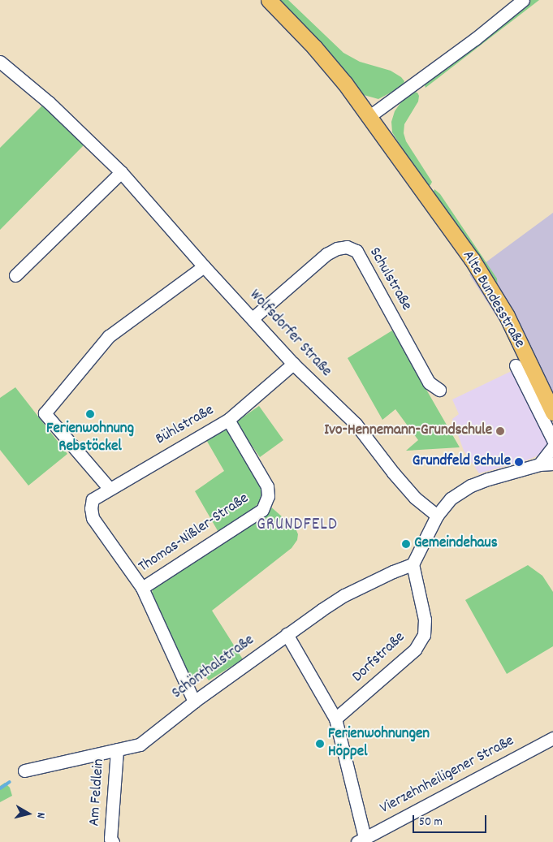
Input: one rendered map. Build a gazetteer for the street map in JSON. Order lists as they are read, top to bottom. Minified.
{"streets":{"main road":["Alte Bundesstraße"],"street":["Schulstraße","Wolfsdorfer Straße","Bühlstraße","Thomas-Nißler-Straße","Dorfstraße","Schönthalstraße","Vierzehnheiligener Straße","Am Feldlein"]},"crossings":[["Schulstraße","Wolfsdorfer Straße"],["Wolfsdorfer Straße","Bühlstraße"],["Bühlstraße","Thomas-Nißler-Straße"],["Dorfstraße","Schönthalstraße"],["Schönthalstraße","Am Feldlein"]],"districts":["GRUNDFELD"],"places":["Ferienwohnung Rebstöckel","Ivo-Hennemann-Grundschule","Grundfeld Schule","Gemeindehaus","Ferienwohnungen Höppel"],"scale_bar":"50 m","north":"right"}
